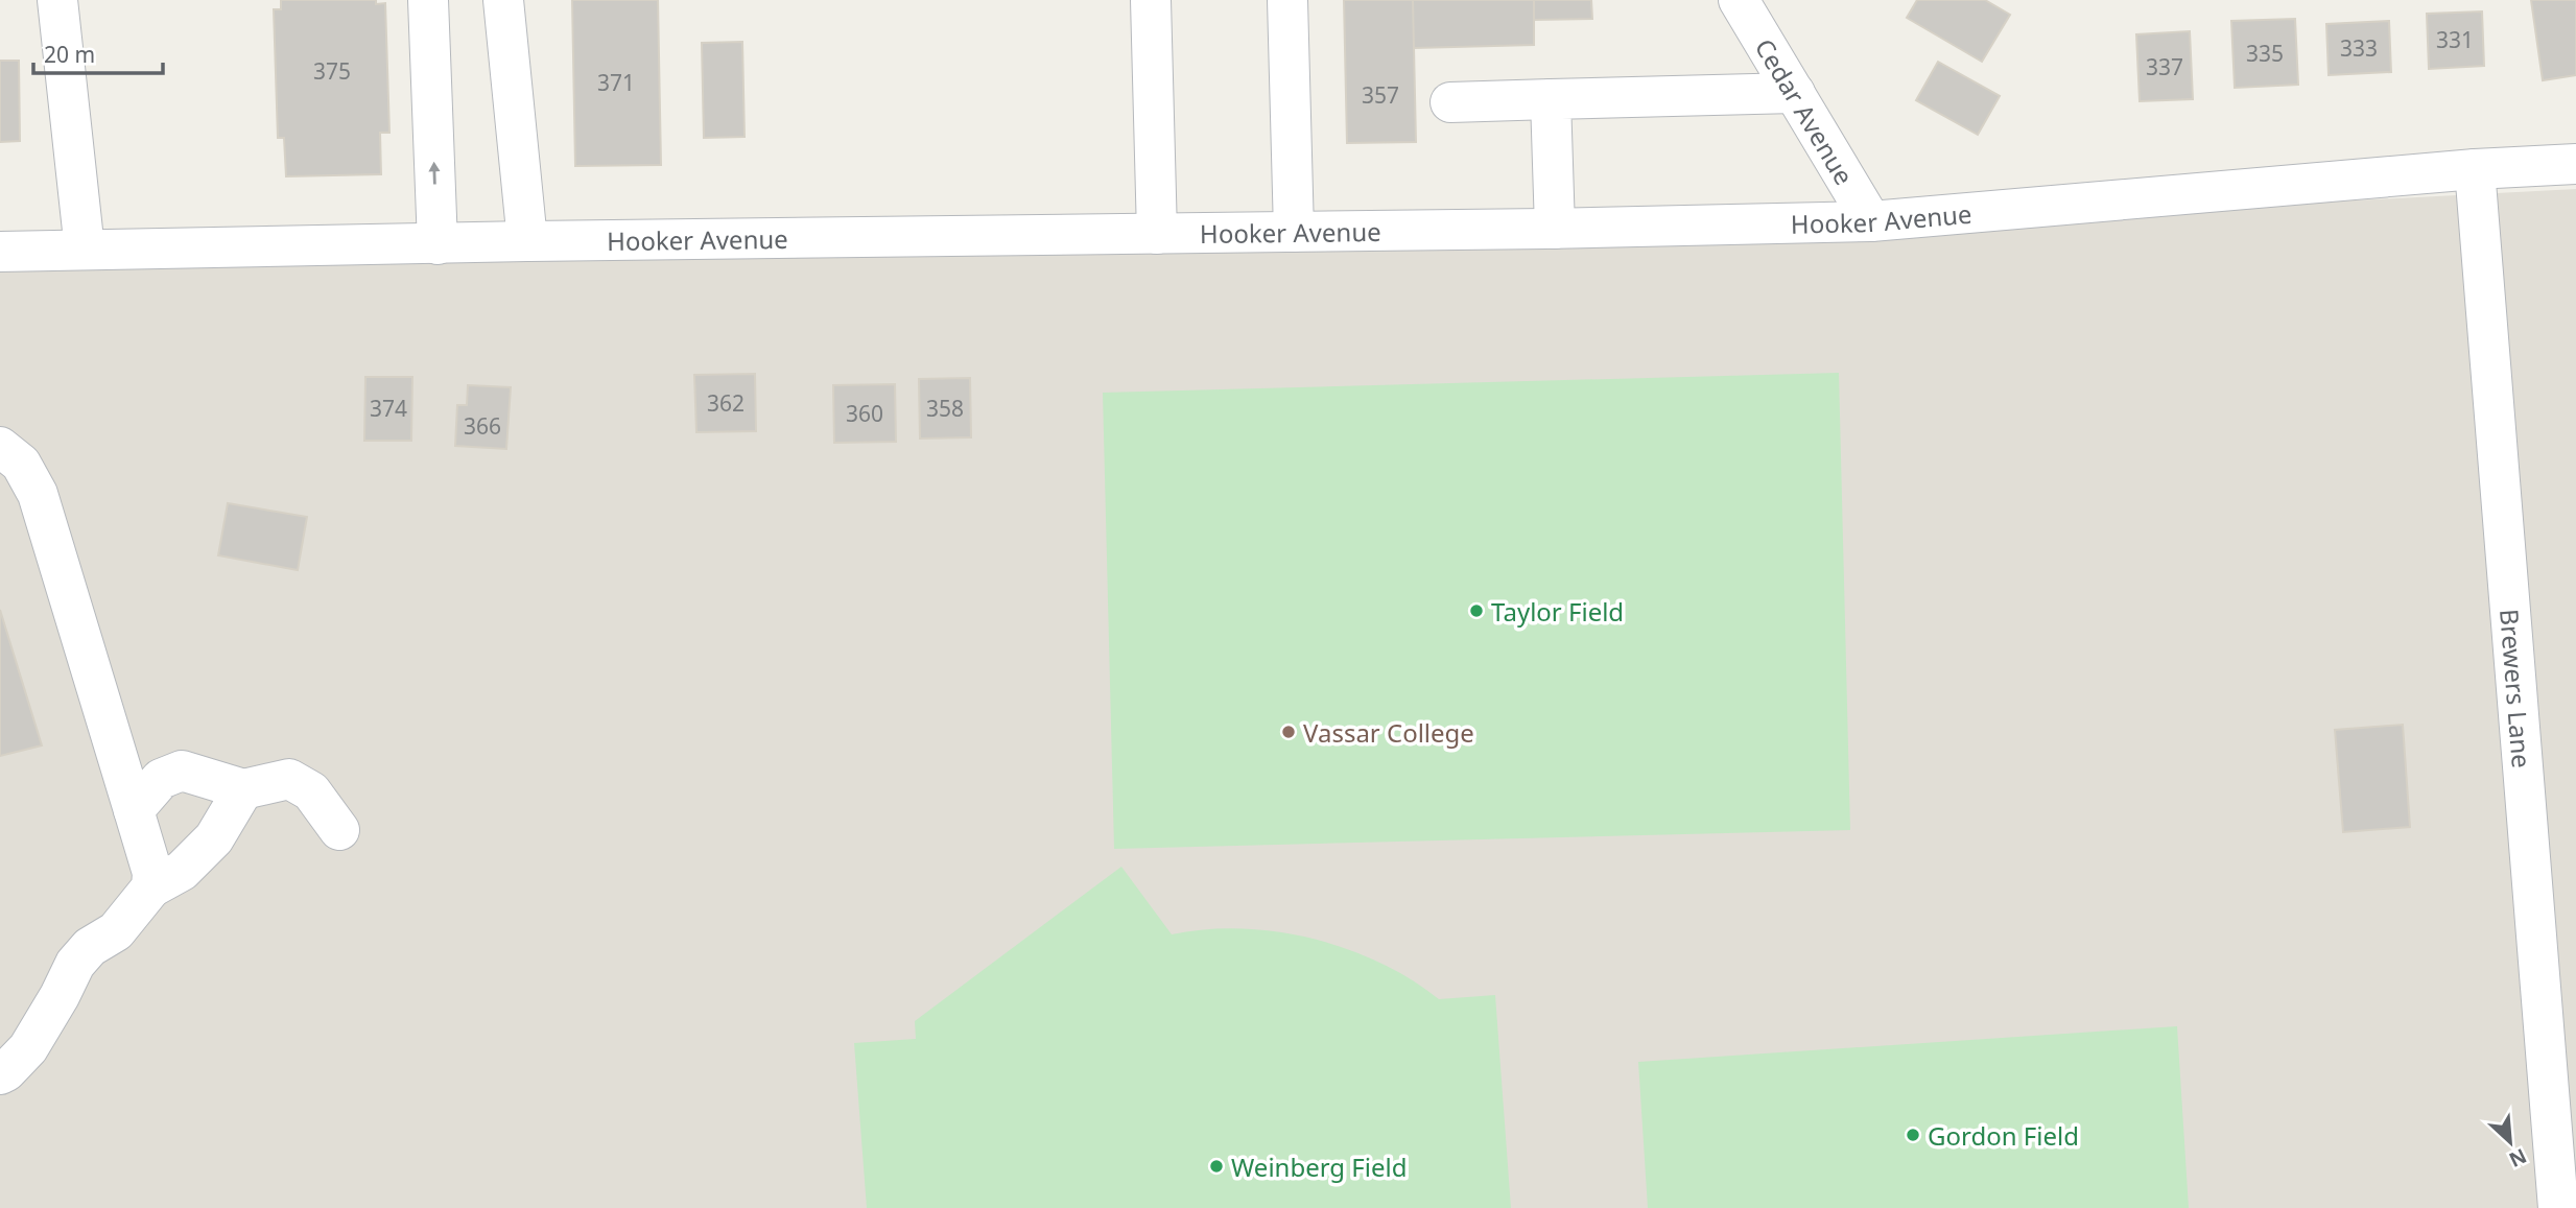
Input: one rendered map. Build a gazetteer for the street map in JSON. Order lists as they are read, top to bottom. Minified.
{"streets":{"street":["Cedar Avenue","Hooker Avenue","Brewers Lane"]},"crossings":[["Cedar Avenue","Hooker Avenue"],["Hooker Avenue","Brewers Lane"]],"places":["Taylor Field","Vassar College","Gordon Field","Weinberg Field"],"house_numbers":["331","333","335","337","375","371","357","362","374","358","360","366"],"scale_bar":"20 m","north":"bottom right"}
